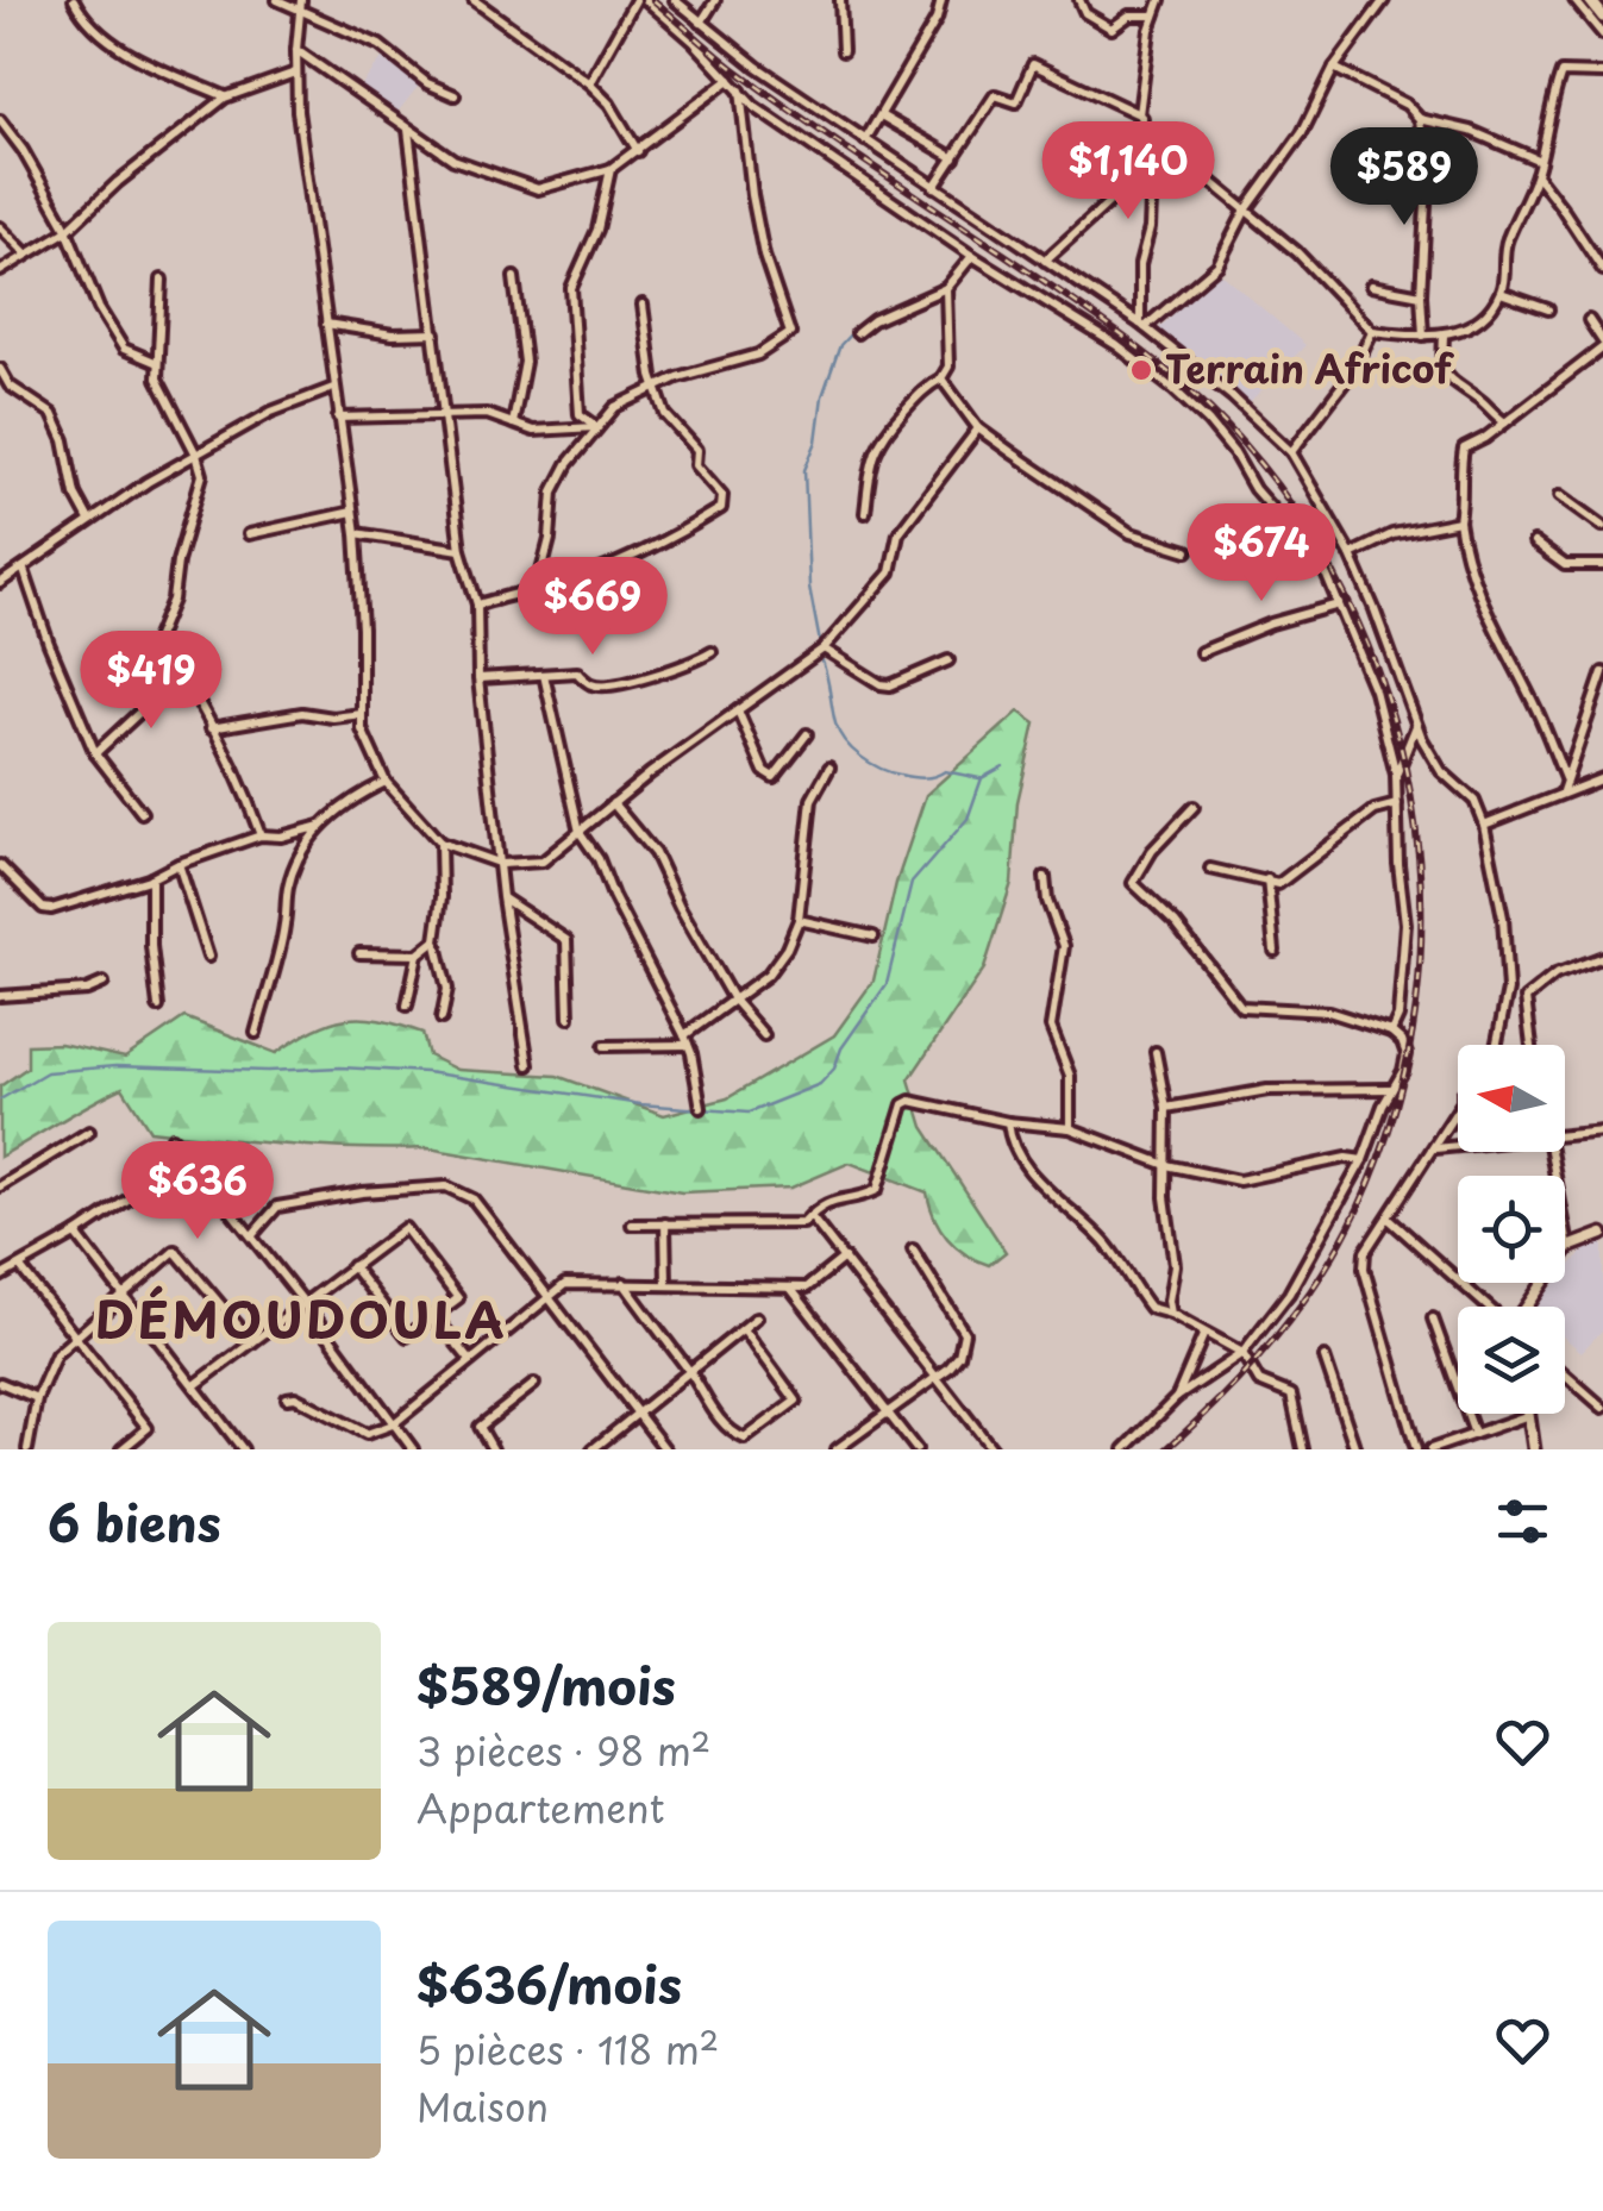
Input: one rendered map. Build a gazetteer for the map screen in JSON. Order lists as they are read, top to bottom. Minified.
{"districts":["DÉMOUDOULA"],"places":["Terrain Africof"],"north":"left","page":{"price":["$1,140","$589","$674","$669","$419","$636"],"heading":"6 biens","list":[{"name":"$589/mois","note":"3 pièces · 98 m² · Appartement"},{"name":"$636/mois","note":"5 pièces · 118 m² · Maison"}]}}
